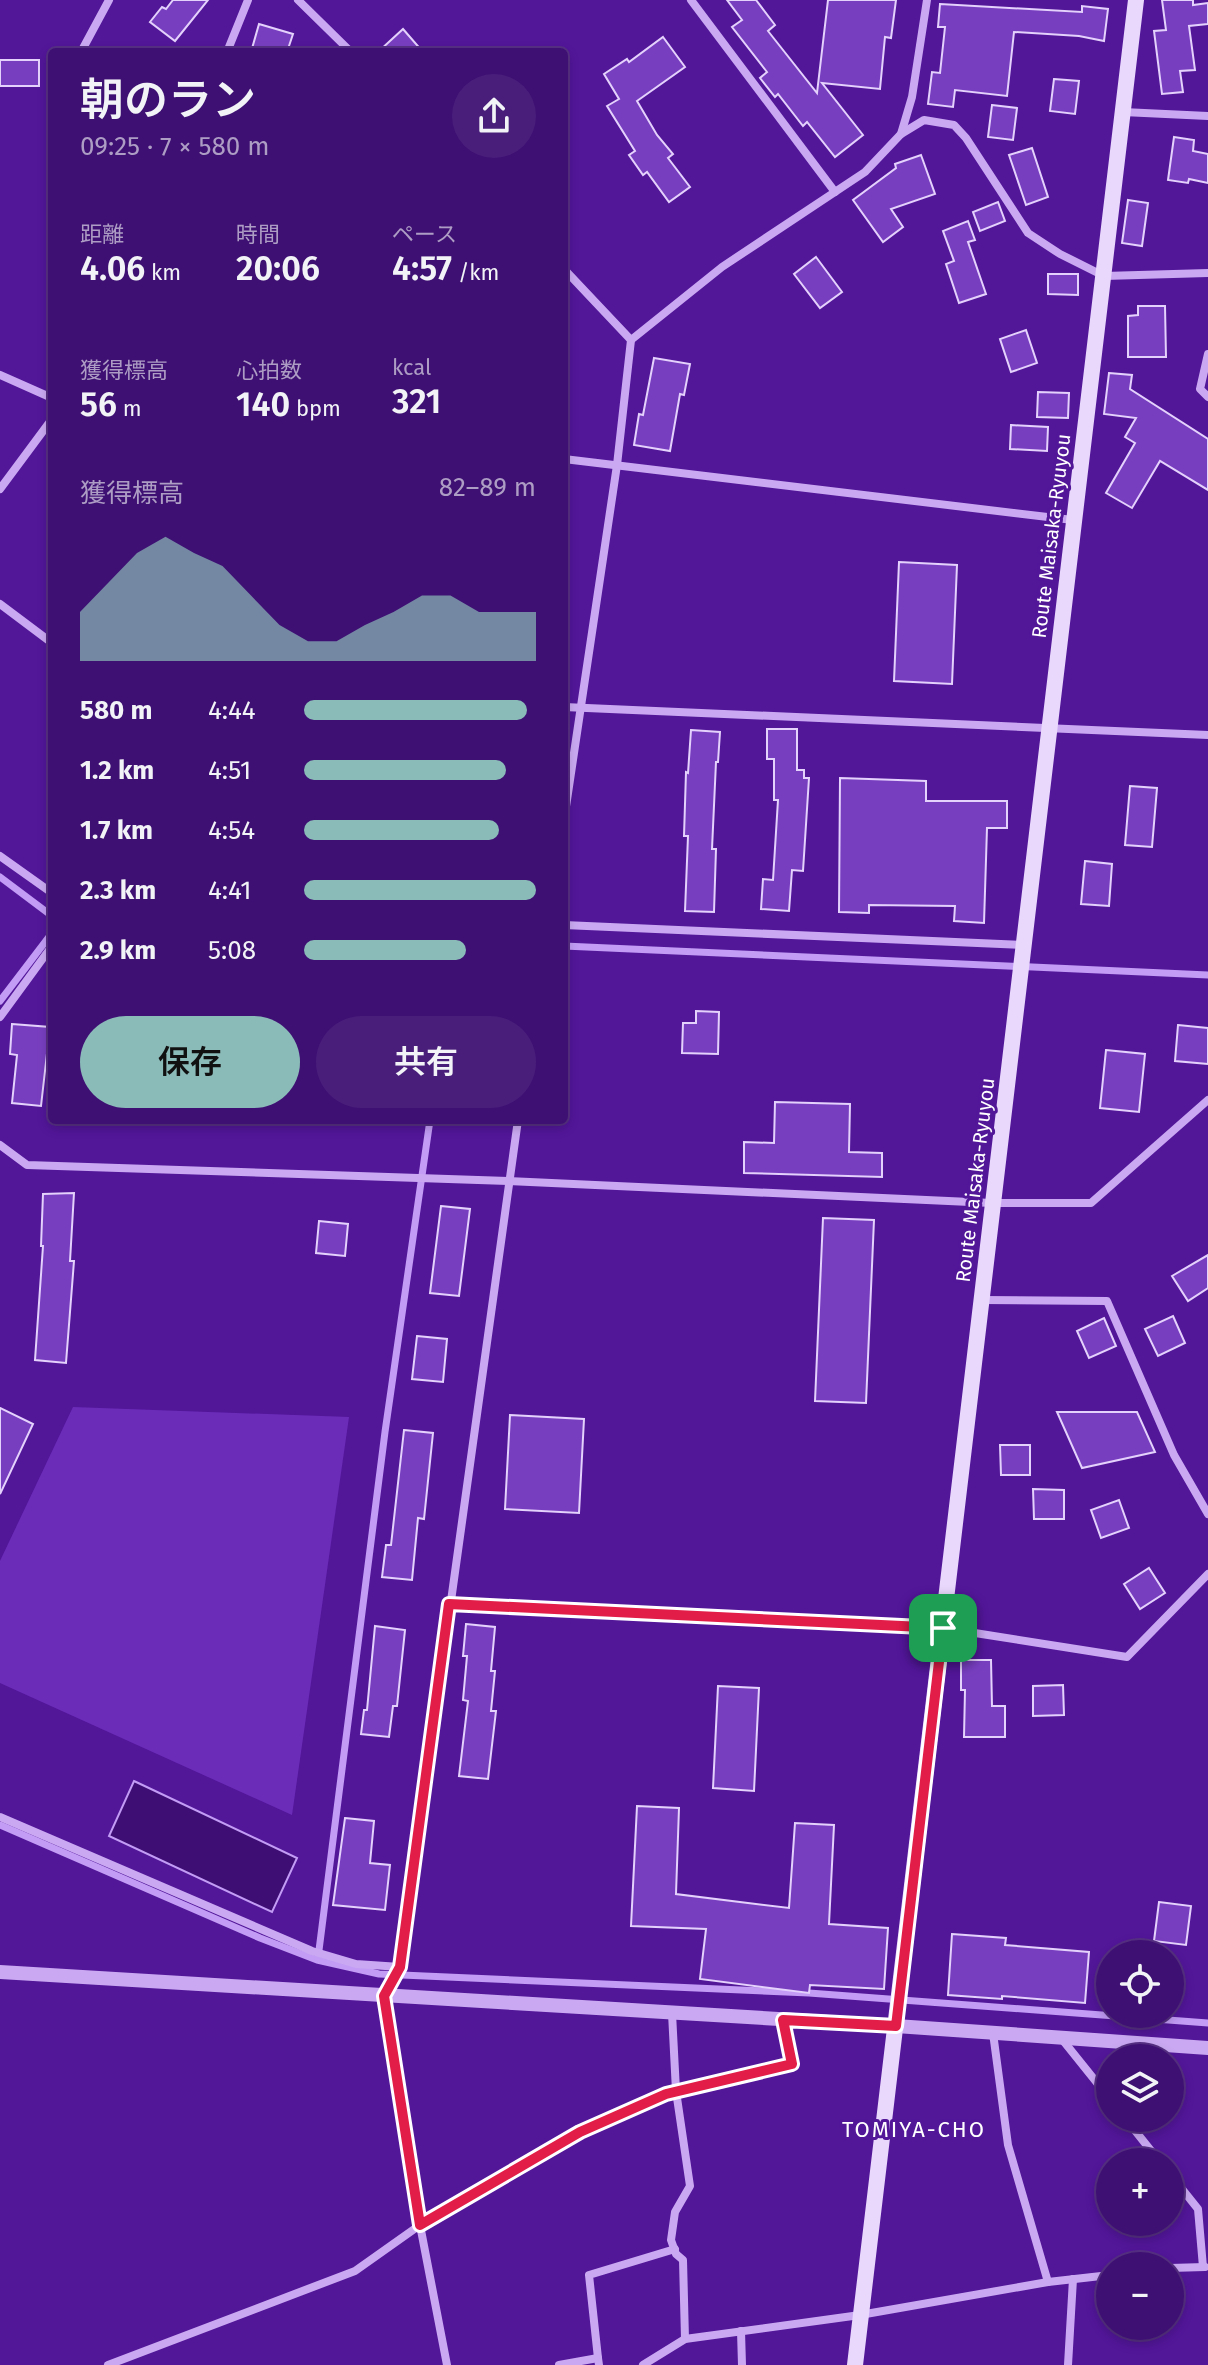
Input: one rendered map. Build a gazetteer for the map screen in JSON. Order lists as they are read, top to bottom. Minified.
{"streets":{"main road":["Route Maisaka-Ryuyou"]},"districts":["TOMIYA-CHO"],"page":{"heading":["朝のラン","09:25 · 7 × 580 m"],"stats":[["距離","4.06 km"],["時間","20:06"],["ペース","4:57 /km"],["獲得標高","56 m"],["心拍数","140 bpm"],["kcal","321"]],"chart":["獲得標高","82–89 m"],"list":[{"name":"580 m","note":"4:44"},{"name":"1.2 km","note":"4:51"},{"name":"1.7 km","note":"4:54"},{"name":"2.3 km","note":"4:41"},{"name":"2.9 km","note":"5:08"}],"buttons":["保存","共有"],"map_buttons":["+","−"]}}
